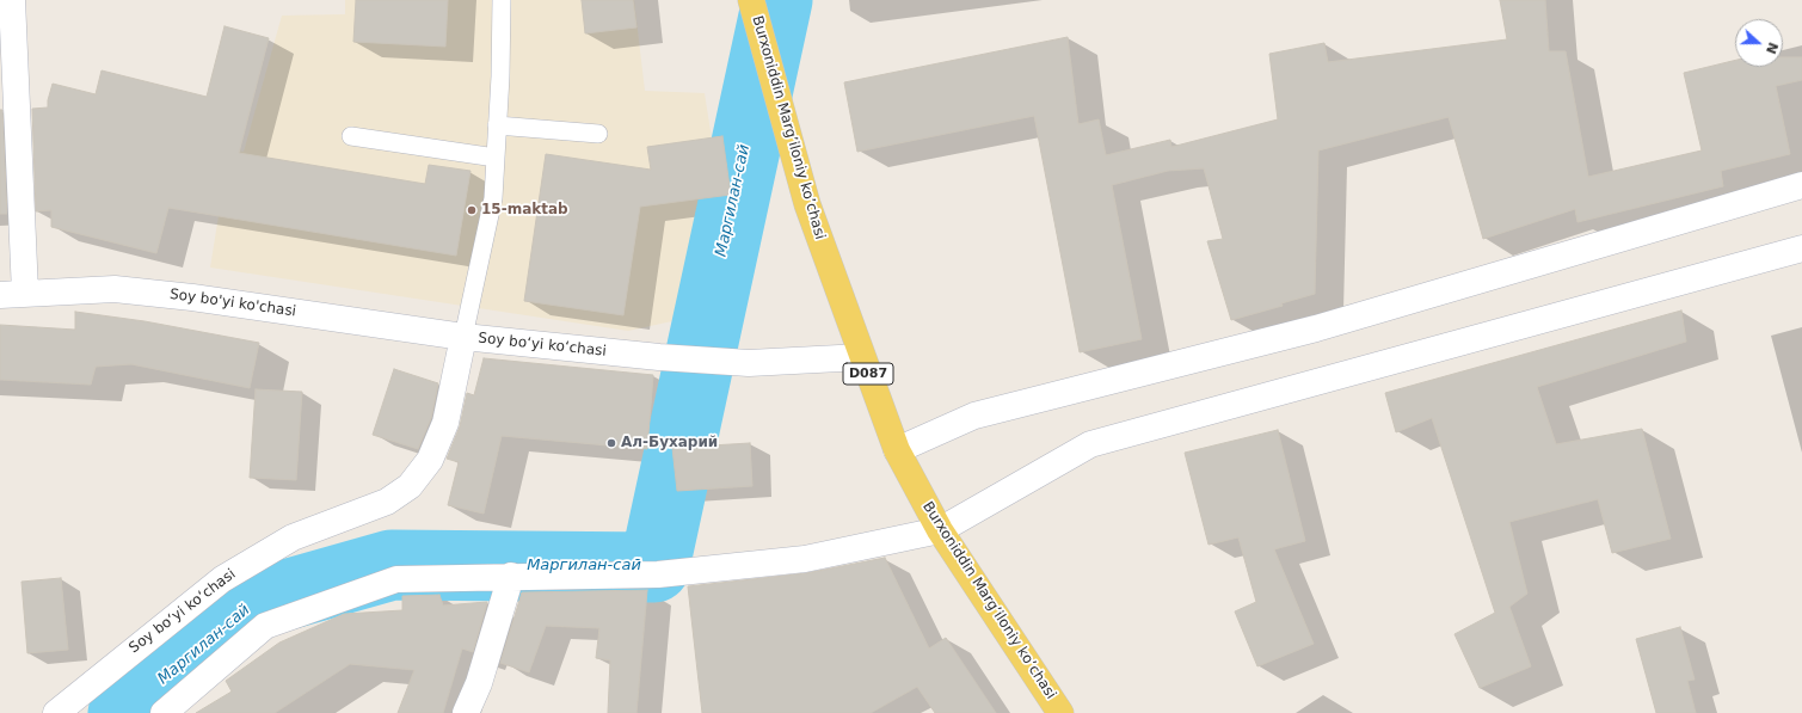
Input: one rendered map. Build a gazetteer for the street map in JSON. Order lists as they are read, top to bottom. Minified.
{"streets":{"main road":["Burxoniddin Marg’iloniy ko’chasi","D087"],"street":["Soy bo'yi ko'chasi","Soy boʻyi koʻchasi"]},"crossings":[["Burxoniddin Marg’iloniy ko’chasi","Soy boʻyi koʻchasi"],["Soy bo'yi ko'chasi","Soy boʻyi koʻchasi"]],"water":["Маргилан-сай"],"places":["15-maktab","Ал-Бухарий"],"north":"right"}
